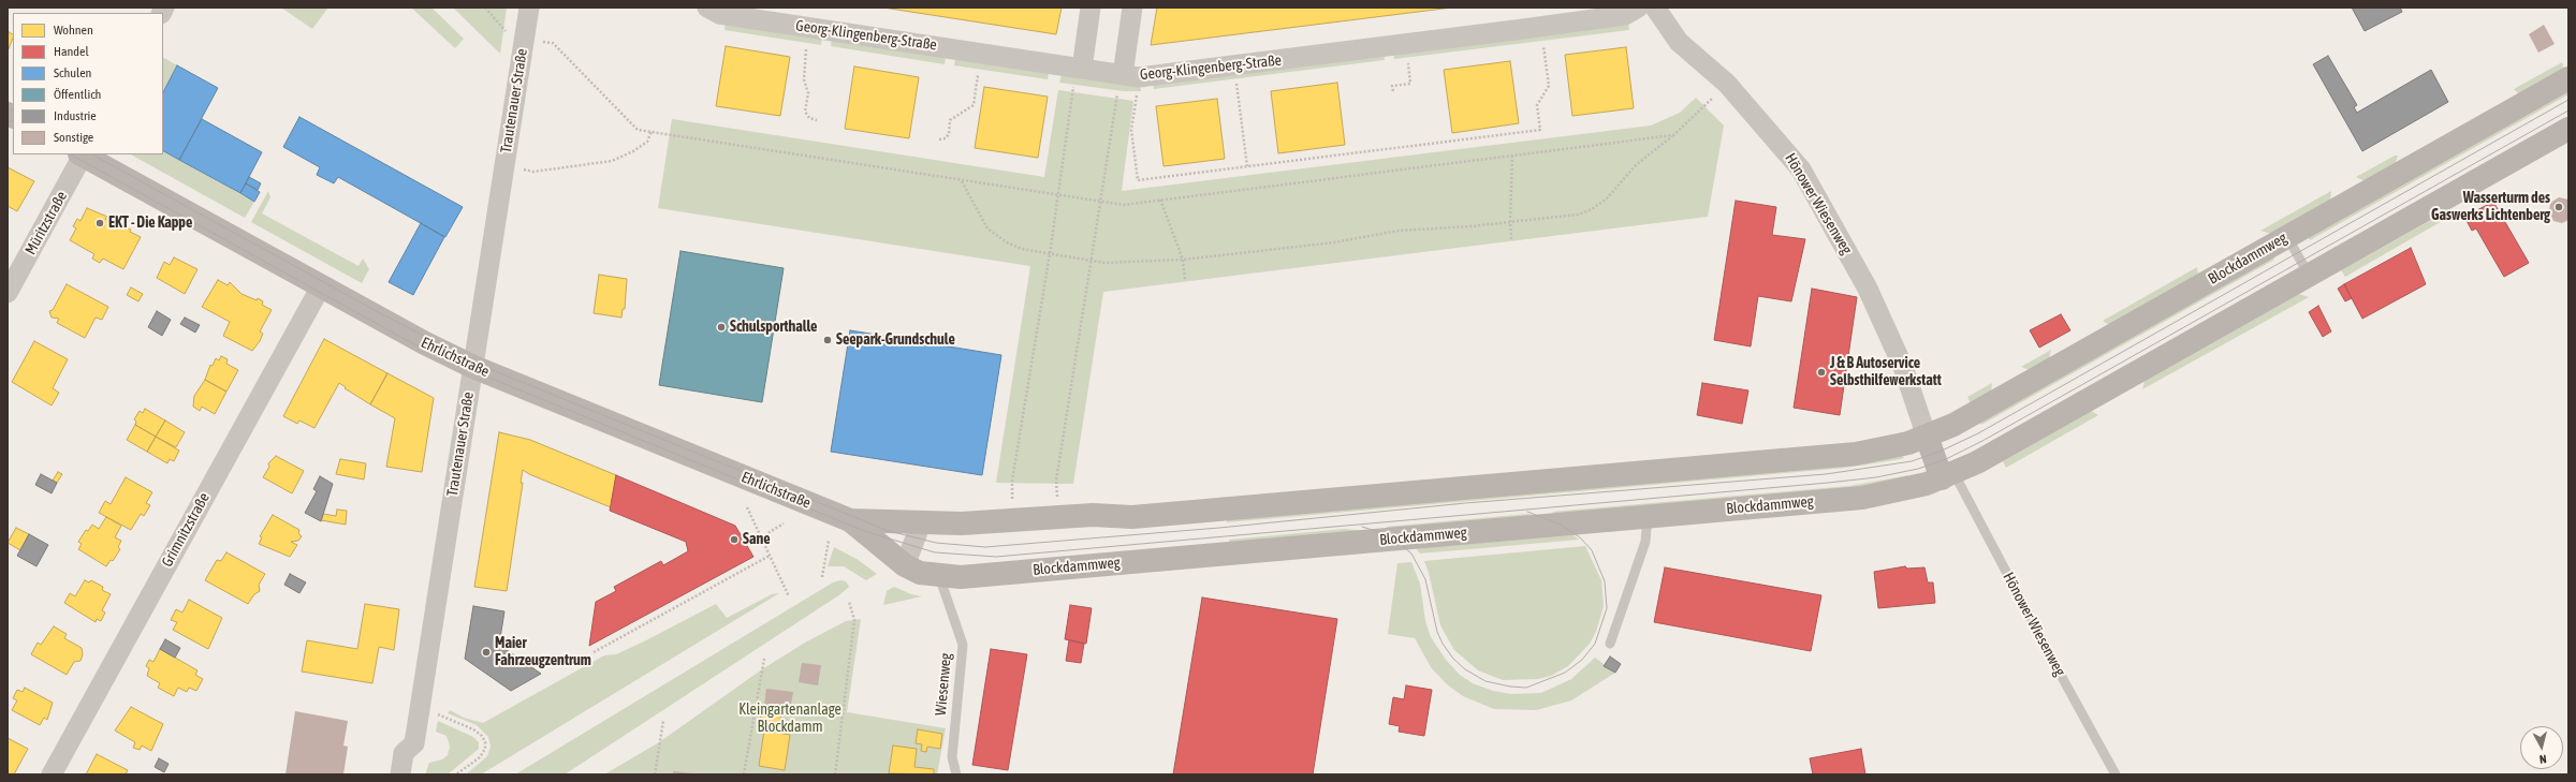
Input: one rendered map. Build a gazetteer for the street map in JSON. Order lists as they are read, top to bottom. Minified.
{"streets":{"street":["Georg-Klingenberg-Straße","Trautenauer Straße","Hönower Wiesenweg","Müritzstraße","Blockdammweg","Ehrlichstraße","Grimnitzstraße"],"lane":["Wiesenweg"]},"crossings":[["Trautenauer Straße","Ehrlichstraße"],["Hönower Wiesenweg","Blockdammweg"],["Müritzstraße","Ehrlichstraße"],["Blockdammweg","Ehrlichstraße"],["Blockdammweg","Wiesenweg"],["Ehrlichstraße","Grimnitzstraße"]],"parks":["Kleingartenanlage Blockdamm"],"places":["Wasserturm des Gaswerks Lichtenberg","EKT - Die Kappe","Schulsporthalle","Seepark-Grundschule","J & B Autoservice Selbsthilfewerkstatt","Sane","Maier Fahrzeugzentrum"],"legend":["Wohnen","Handel","Schulen","Öffentlich","Industrie","Sonstige"],"north":"bottom"}
